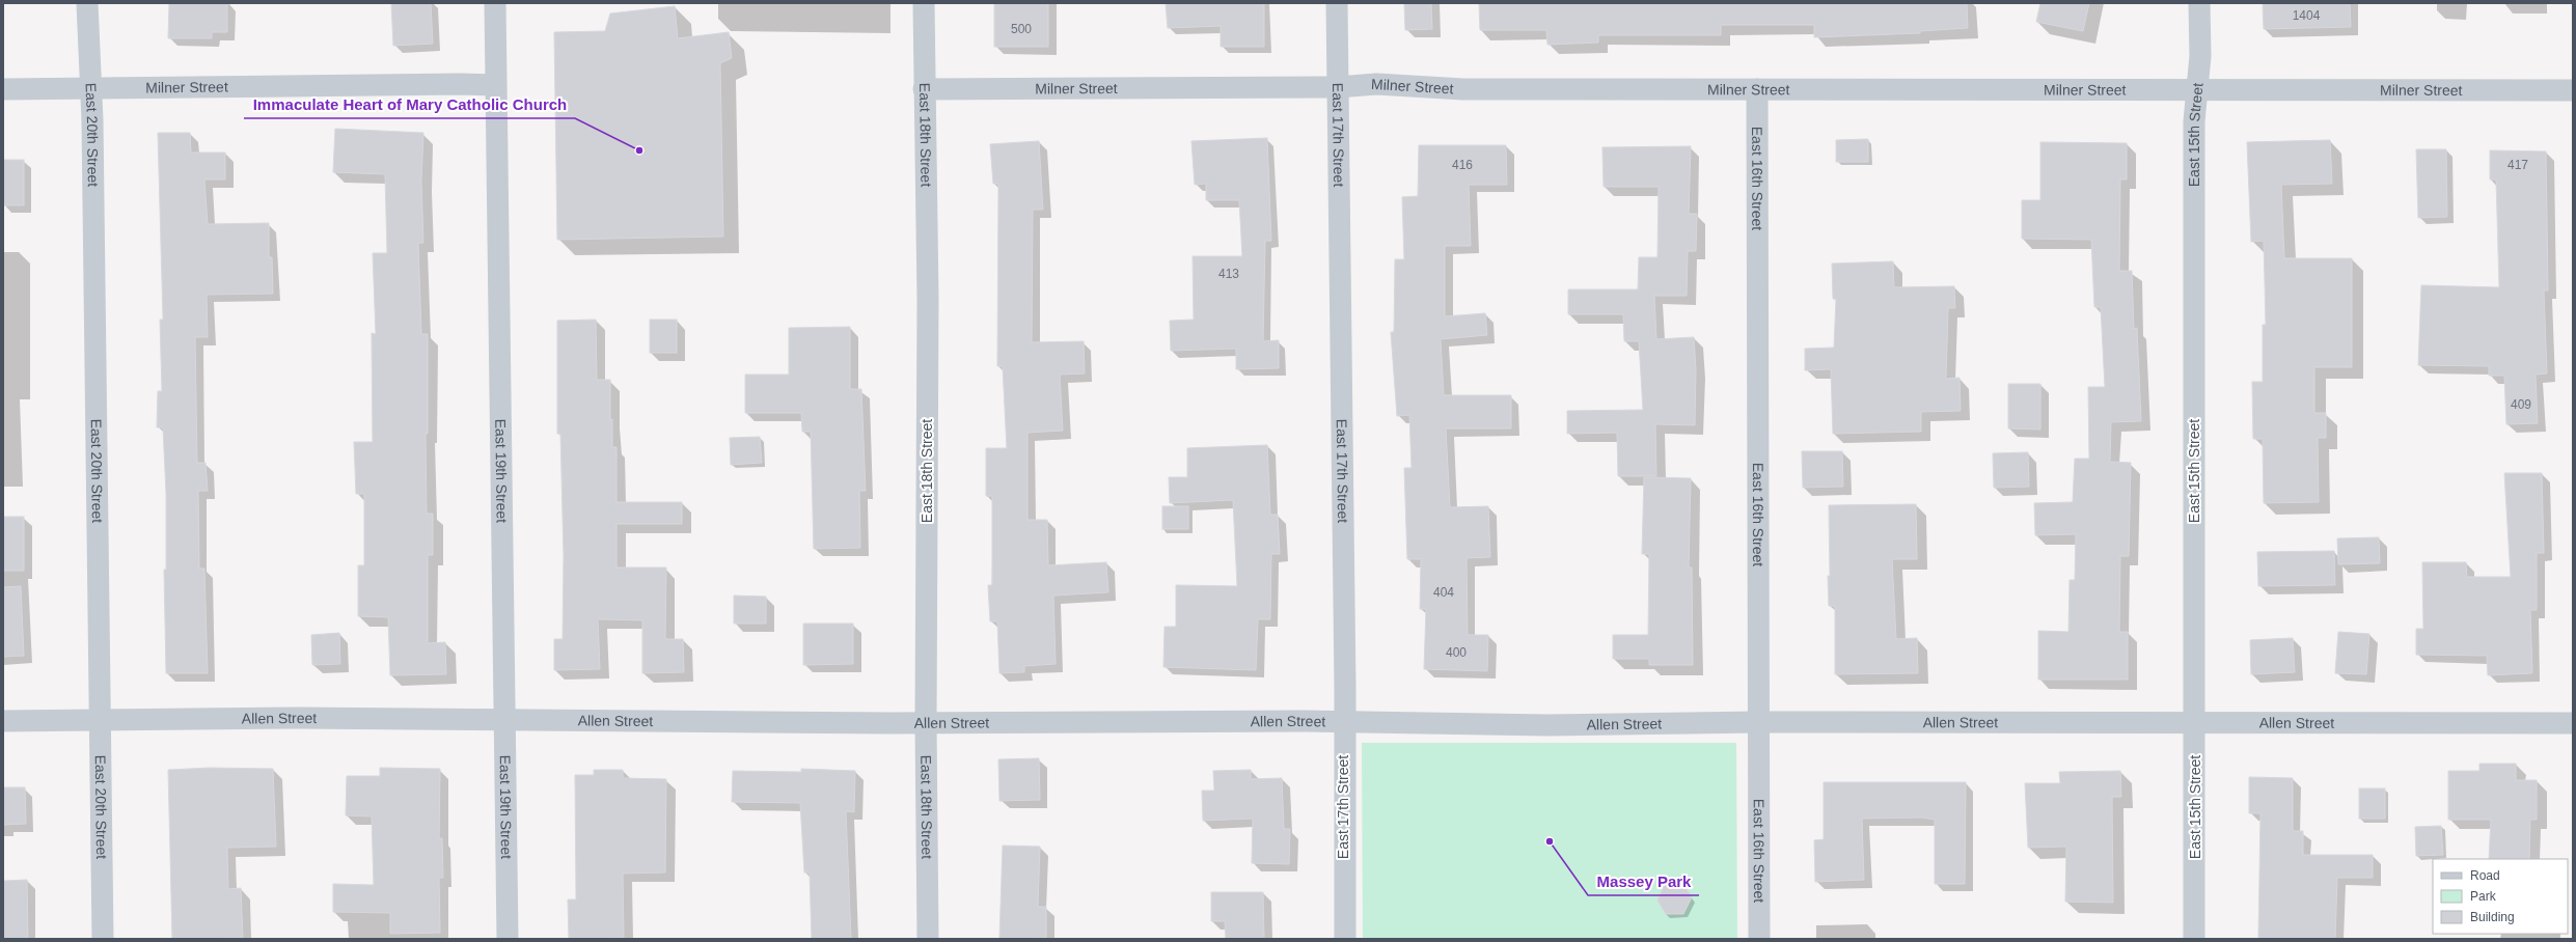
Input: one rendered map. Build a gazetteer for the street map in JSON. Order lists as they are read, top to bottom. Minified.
{"streets":{"street":["Milner Street","East 20th Street","East 18th Street","East 17th Street","East 15th Street","East 16th Street","East 19th Street","Allen Street"]},"crossings":[["Milner Street","East 20th Street"],["Milner Street","East 18th Street"],["Milner Street","East 17th Street"],["Milner Street","East 15th Street"],["Milner Street","East 16th Street"],["Milner Street","East 19th Street"],["East 20th Street","Allen Street"],["East 18th Street","Allen Street"],["East 17th Street","Allen Street"],["East 15th Street","Allen Street"],["East 16th Street","Allen Street"],["East 19th Street","Allen Street"]],"places":["Immaculate Heart of Mary Catholic Church","Massey Park"],"house_numbers":["1404","500","416","417","413","409","404","400"],"legend":["Road","Park","Building"]}
